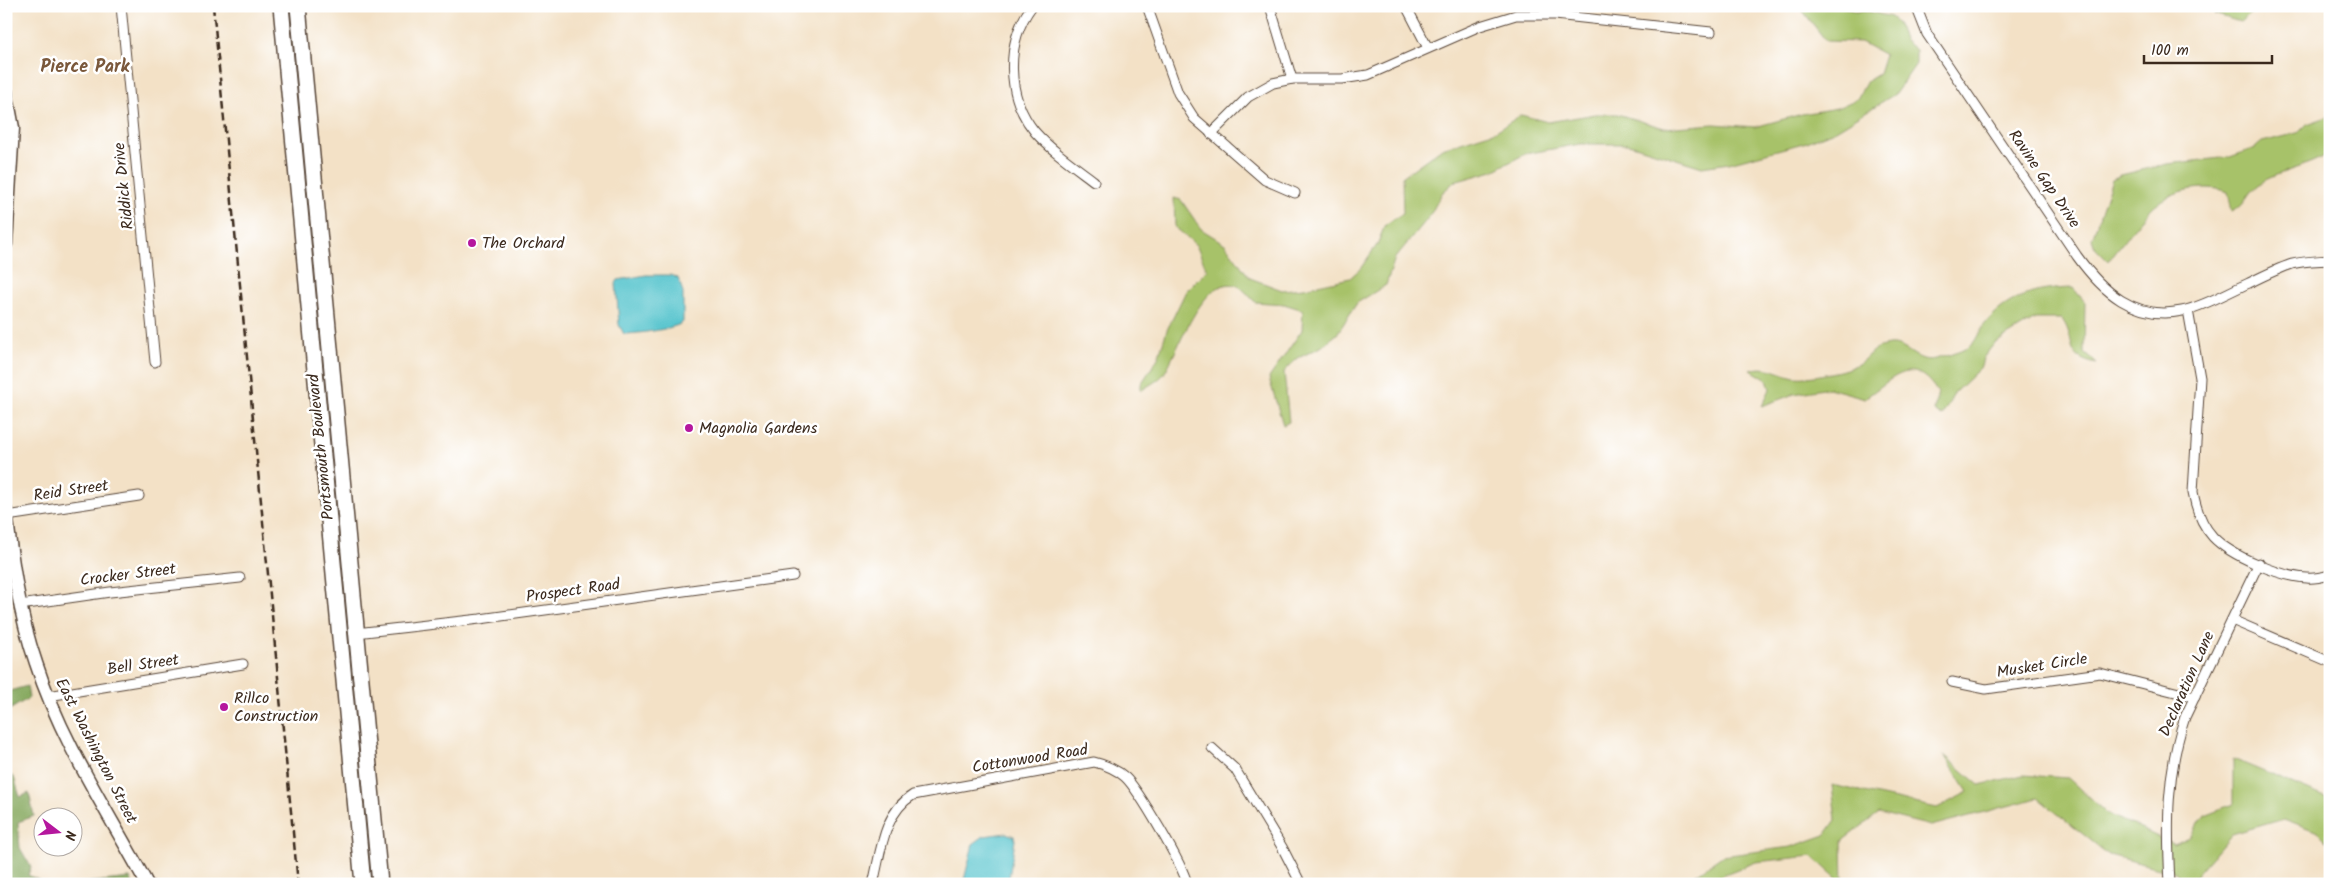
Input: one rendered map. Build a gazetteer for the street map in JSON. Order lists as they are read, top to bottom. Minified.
{"streets":{"main road":["Portsmouth Boulevard","East Washington Street"],"street":["Ravine Gap Drive","Riddick Drive","Reid Street","Crocker Street","Prospect Road","Bell Street","Musket Circle","Declaration Lane","Cottonwood Road"]},"crossings":[["Portsmouth Boulevard","Prospect Road"],["Reid Street","East Washington Street"],["Crocker Street","East Washington Street"],["Bell Street","East Washington Street"],["Musket Circle","Declaration Lane"]],"districts":["Pierce Park"],"places":["The Orchard","Magnolia Gardens","Rillco Construction"],"scale_bar":"100 m","north":"right"}
